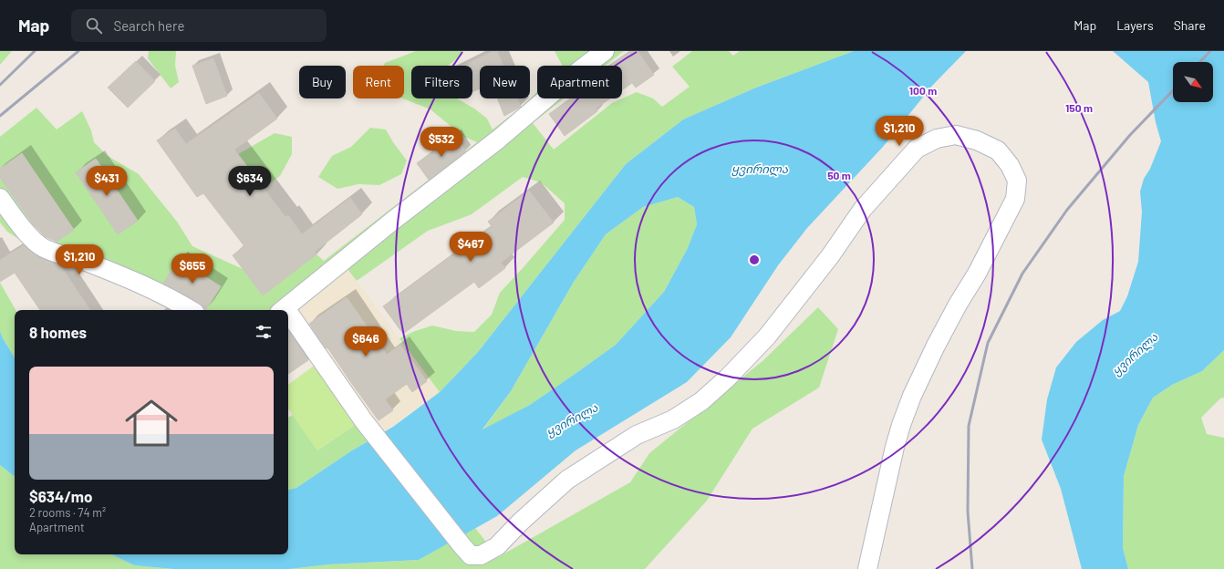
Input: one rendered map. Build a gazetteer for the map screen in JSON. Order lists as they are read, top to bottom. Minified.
{"water":["ყვირილა"],"north":"bottom right","page":{"header":"Map","search":"Search here","nav":["Map","Layers","Share"],"chip":["Buy","Rent","Filters","New","Apartment"],"price":["$1,210","$532","$431","$634","$467","$1,210","$655","$646"],"heading":"8 homes","list":[{"name":"$634/mo","note":"2 rooms · 74 m² · Apartment"}]},"rings":["100 m","150 m","50 m"]}
